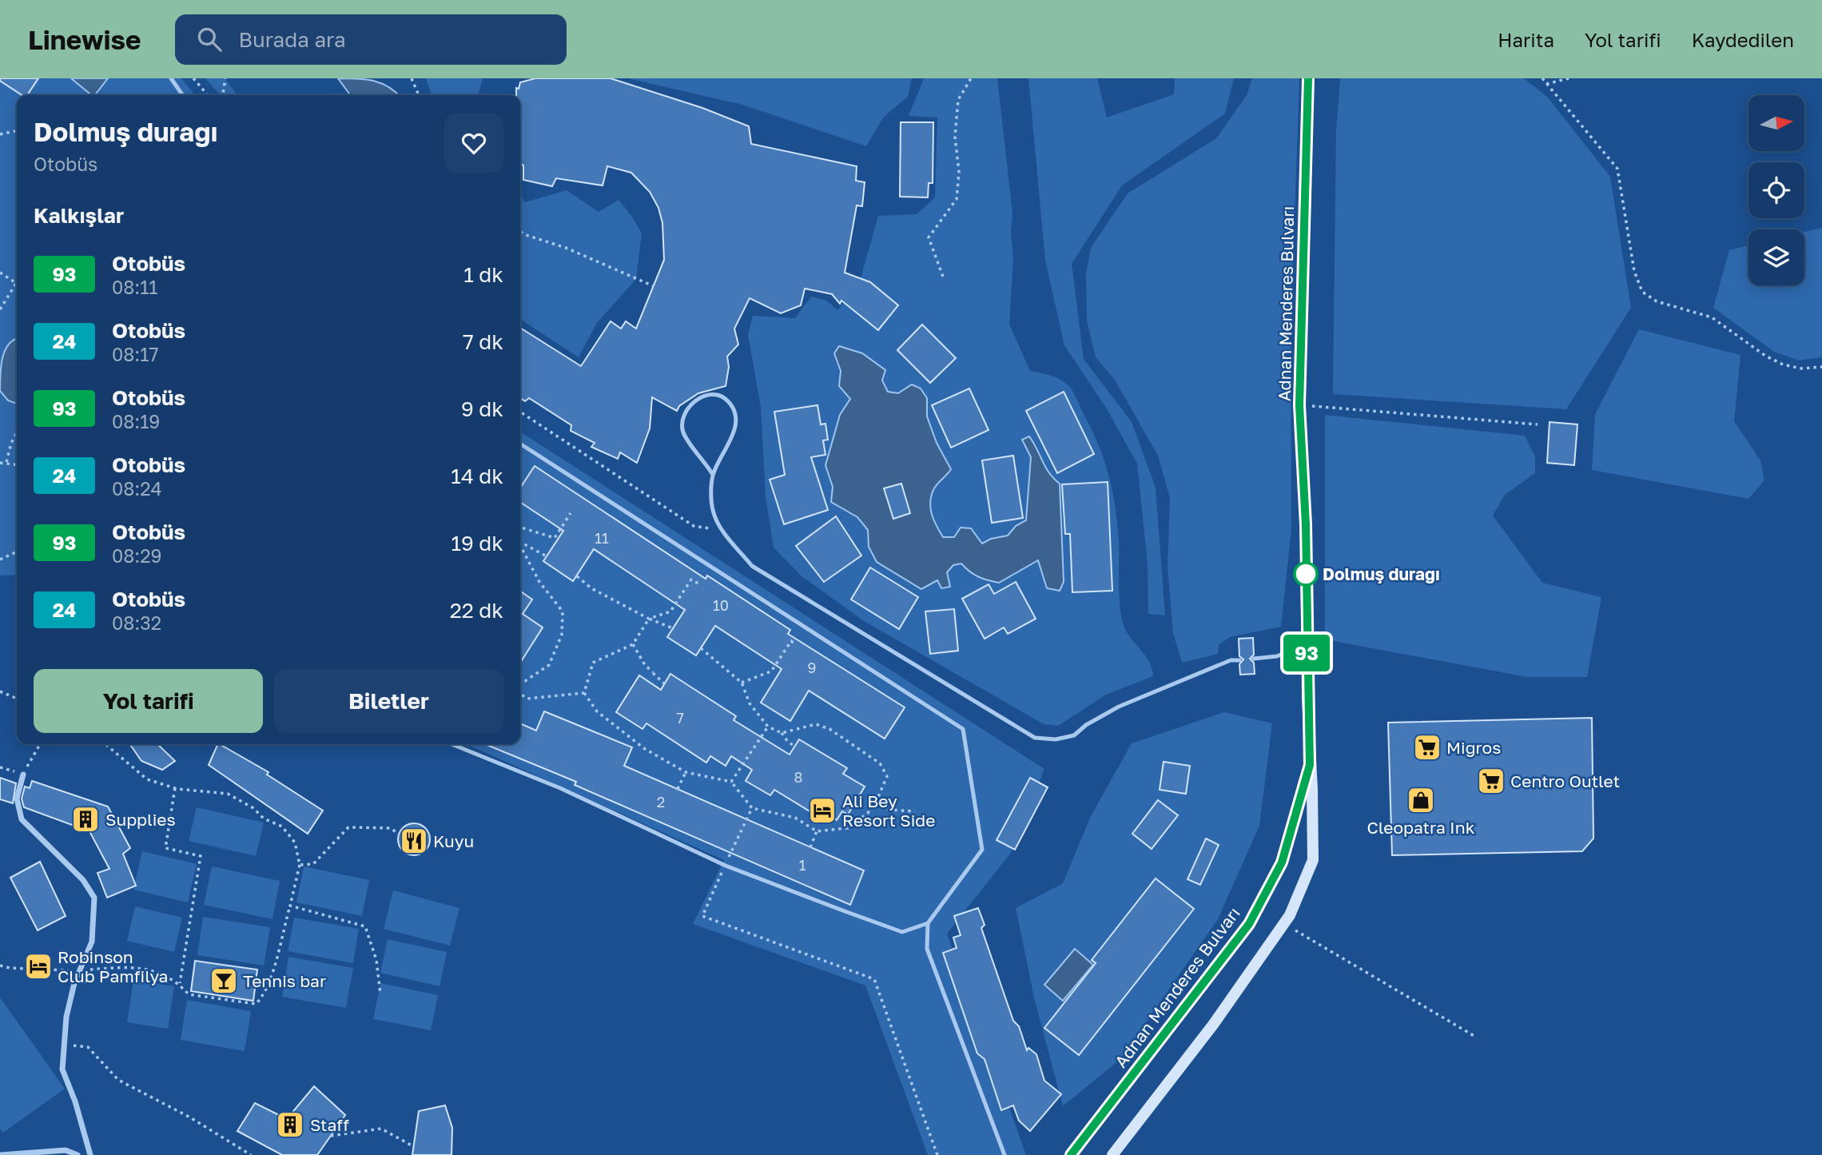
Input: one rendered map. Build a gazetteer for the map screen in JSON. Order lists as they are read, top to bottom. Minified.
{"streets":{"main road":["Adnan Menderes Bulvarı"]},"places":{"other":["Dolmuş durağı"],"supermarket":["Migros","Centro Outlet"],"shop":["Cleopatra Ink"],"hotel":["Ali Bey Resort Side","Robinson Club Pamfilya"],"building":["Supplies","Staff"],"restaurant":["Kuyu"],"bar":["Tennis bar"]},"lines":["bus line 93"],"house_numbers":["11","10","9","7","8","2","1"],"north":"right","page":{"header":"Linewise","search":"Burada ara","nav":["Harita","Yol tarifi","Kaydedilen"],"on_map":"93","heading":[["Dolmuş durağı","Otobüs"],"Kalkışlar"],"list":[{"mark":"93","name":"Otobüs","note":"08:11","value":"1 dk"},{"mark":"24","name":"Otobüs","note":"08:17","value":"7 dk"},{"mark":"93","name":"Otobüs","note":"08:19","value":"9 dk"},{"mark":"24","name":"Otobüs","note":"08:24","value":"14 dk"},{"mark":"93","name":"Otobüs","note":"08:29","value":"19 dk"},{"mark":"24","name":"Otobüs","note":"08:32","value":"22 dk"}],"buttons":["Yol tarifi","Biletler"]}}
